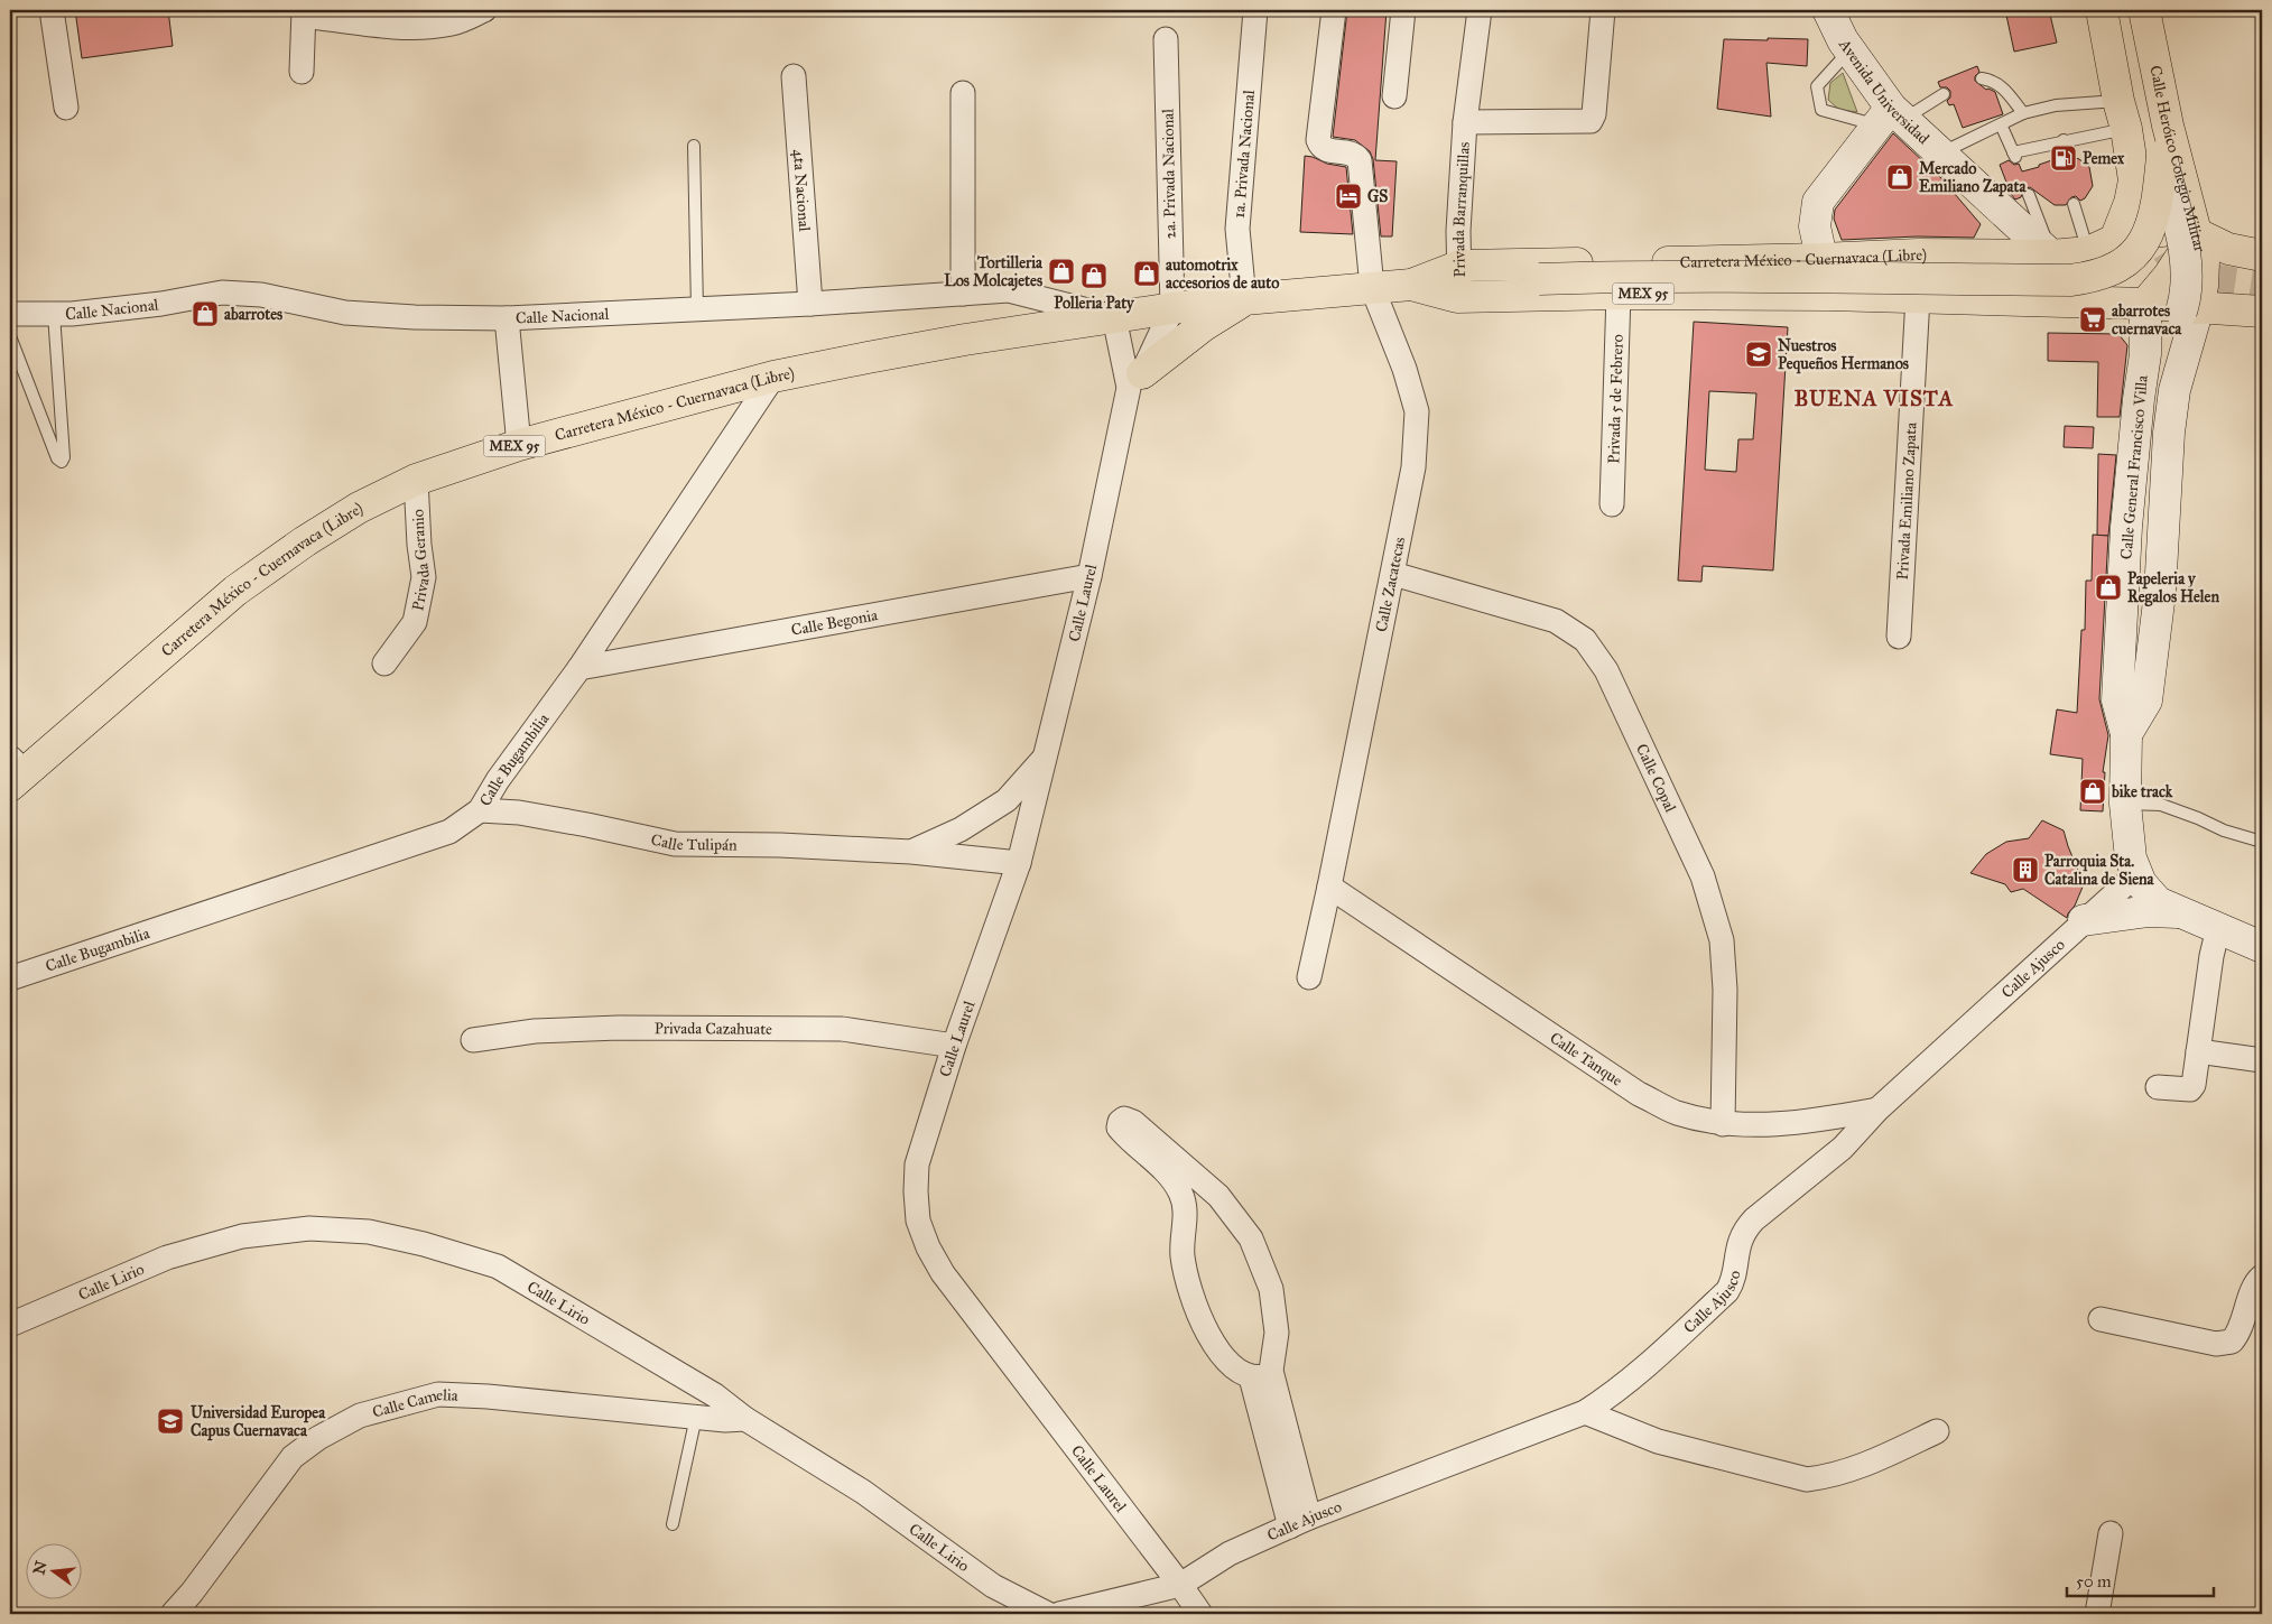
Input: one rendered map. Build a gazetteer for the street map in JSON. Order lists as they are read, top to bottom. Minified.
{"streets":{"main road":["Calle Heróico Colegio Militar","Carretera México - Cuernavaca (Libre)","MEX 95"],"street":["Avenida Universidad","1a. Privada Nacional","2a. Privada Nacional","4ta Nacional","Privada Barranquillas","Calle Nacional","Privada 5 de Febrero","Calle General Francisco Villa","Privada Emiliano Zapata","Privada Geranio","Calle Zacatecas","Calle Laurel","Calle Begonia","Calle Bugambilia","Calle Copal","Calle Tulipán","Calle Ajusco","Privada Cazahuate","Calle Tanque","Calle Lirio","Calle Camelia"]},"crossings":[["Avenida Universidad","Carretera México - Cuernavaca (Libre)"],["1a. Privada Nacional","Carretera México - Cuernavaca (Libre)"],["Calle Heróico Colegio Militar","Carretera México - Cuernavaca (Libre)"],["Calle Heróico Colegio Militar","MEX 95"],["Calle Heróico Colegio Militar","Calle General Francisco Villa"],["2a. Privada Nacional","Carretera México - Cuernavaca (Libre)"],["2a. Privada Nacional","Calle Laurel"],["4ta Nacional","Calle Nacional"],["Privada Barranquillas","Carretera México - Cuernavaca (Libre)"],["Carretera México - Cuernavaca (Libre)","MEX 95"],["Carretera México - Cuernavaca (Libre)","Calle Nacional"],["Carretera México - Cuernavaca (Libre)","Privada 5 de Febrero"],["Carretera México - Cuernavaca (Libre)","Calle General Francisco Villa"],["Carretera México - Cuernavaca (Libre)","Privada Emiliano Zapata"],["Carretera México - Cuernavaca (Libre)","Privada Geranio"],["Carretera México - Cuernavaca (Libre)","Calle Zacatecas"],["Carretera México - Cuernavaca (Libre)","Calle Laurel"],["Carretera México - Cuernavaca (Libre)","Calle Bugambilia"],["MEX 95","Calle General Francisco Villa"],["Calle Nacional","Calle Laurel"],["Calle General Francisco Villa","Calle Ajusco"],["Calle Zacatecas","Calle Copal"],["Calle Zacatecas","Calle Tanque"],["Calle Laurel","Calle Begonia"],["Calle Laurel","Calle Tulipán"],["Calle Laurel","Calle Ajusco"],["Calle Laurel","Privada Cazahuate"],["Calle Begonia","Calle Bugambilia"],["Calle Bugambilia","Calle Tulipán"],["Calle Copal","Calle Tanque"],["Calle Ajusco","Calle Tanque"],["Calle Lirio","Calle Camelia"]],"districts":["BUENA VISTA"],"places":{"fuel station":["Pemex"],"shop":["Mercado Emiliano Zapata","Tortilleria Los Molcajetes","automotrix accesorios de auto","Polleria Paty","abarrotes","Papeleria y Regalos Helen","bike track"],"hotel":["GS"],"supermarket":["abarrotes cuernavaca"],"school or university":["Nuestros Pequeños Hermanos","Universidad Europea Capus Cuernavaca"],"building":["Parroquia Sta. Catalina de Siena"]},"scale_bar":"50 m","north":"left"}
